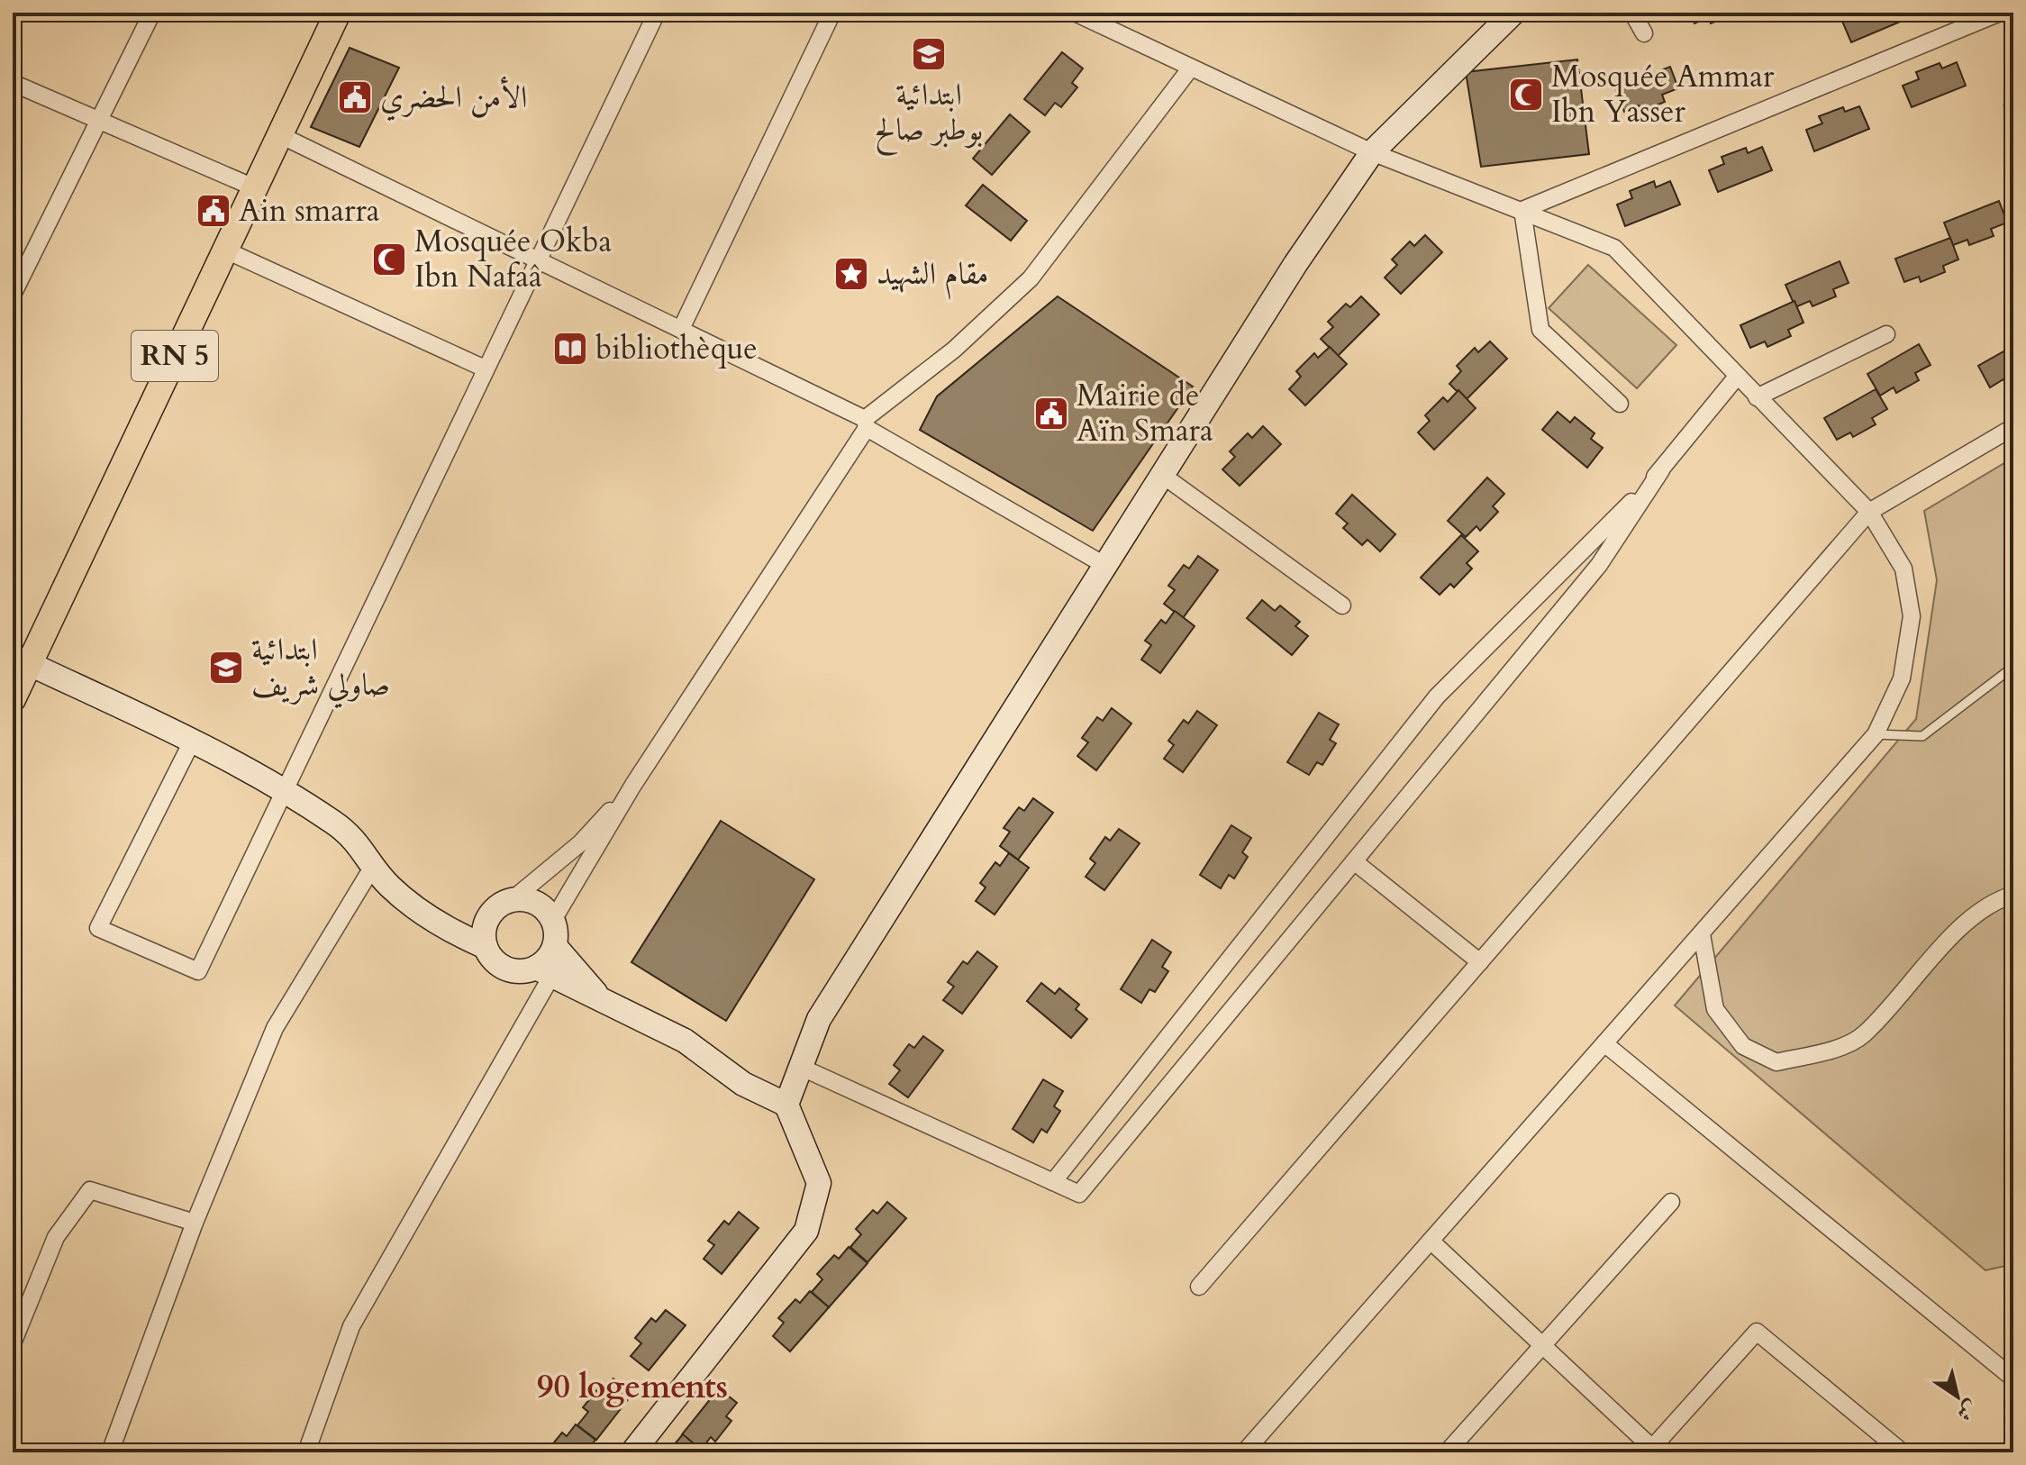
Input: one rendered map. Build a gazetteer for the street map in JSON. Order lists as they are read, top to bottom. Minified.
{"streets":{"main road":["RN 5"]},"districts":["90 logements"],"places":{"school or university":["ابتدائية بوطبر صالح","ابتدائية صاولي شريف"],"mosque":["Mosquée Ammar Ibn Yasser","Mosquée Okba Ibn Nafaâ"],"public building":["الأمن الحضري","Ain smarra","Mairie de Aïn Smara"],"place":["مقام الشهيد"],"library":["bibliothèque"]},"north":"bottom right"}
